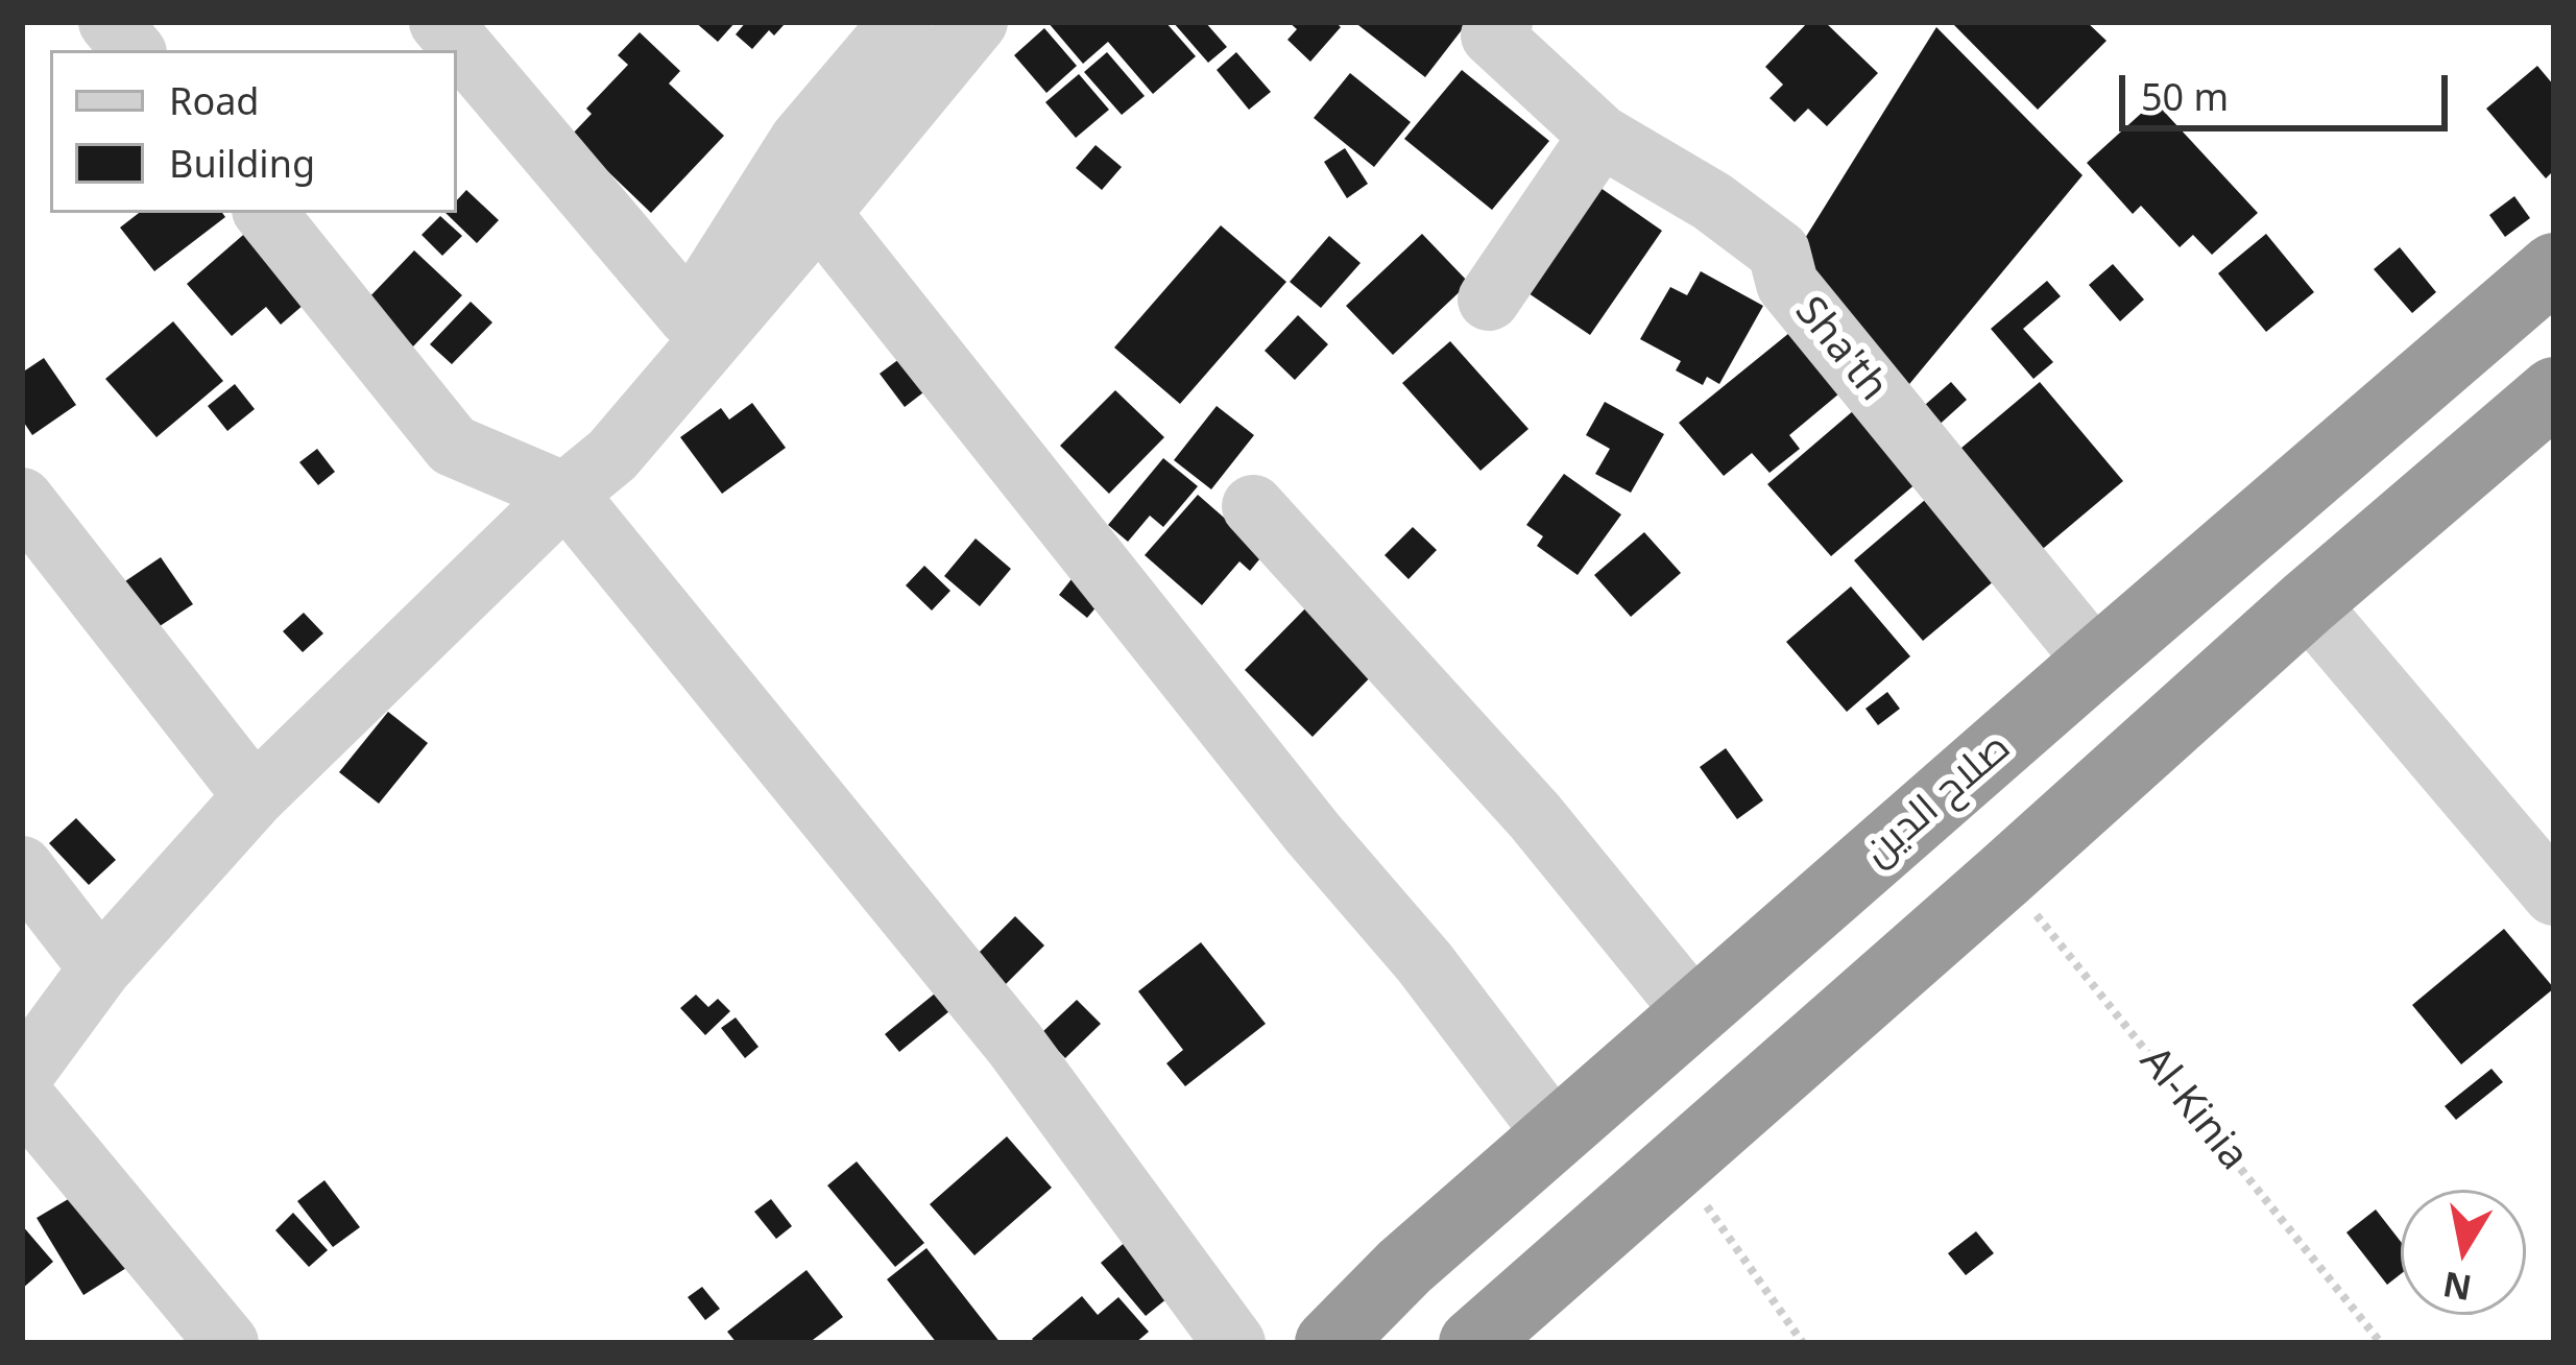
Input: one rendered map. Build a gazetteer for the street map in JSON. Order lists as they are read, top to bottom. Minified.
{"streets":{"highway":["صلاح الدين"],"street":["Sha'th"],"path":["Al-Kinia"]},"crossings":[["Sha'th","صلاح الدين"]],"legend":["Road","Building"],"scale_bar":"50 m","north":"bottom"}
